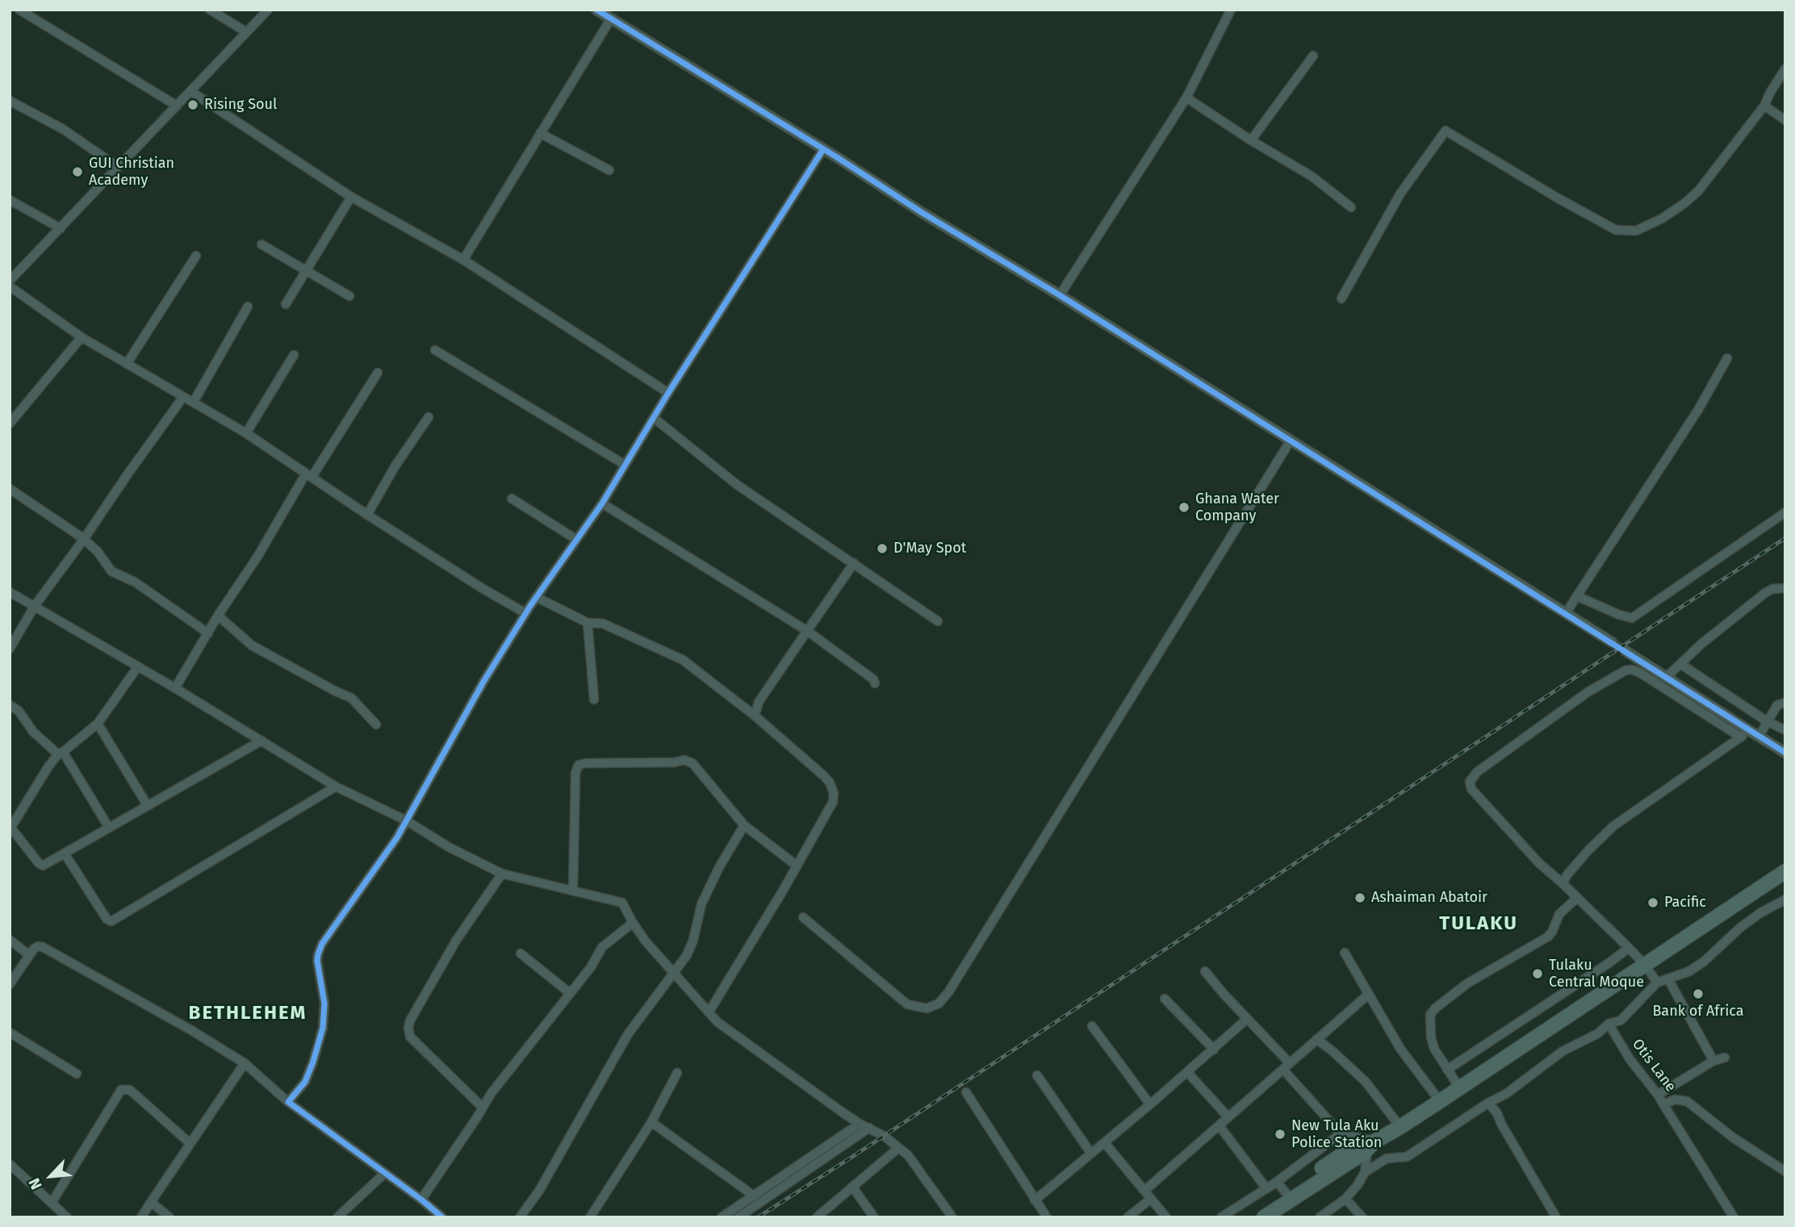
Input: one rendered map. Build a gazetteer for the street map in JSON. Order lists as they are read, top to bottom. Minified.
{"streets":{"street":["Otis Lane"]},"districts":["TULAKU","BETHLEHEM"],"places":["Rising Soul","GUI Christian Academy","Ghana Water Company","D'May Spot","Ashaiman Abatoir","Pacific","Tulaku Central Moque","Bank of Africa","New Tula Aku Police Station"],"north":"bottom left"}
